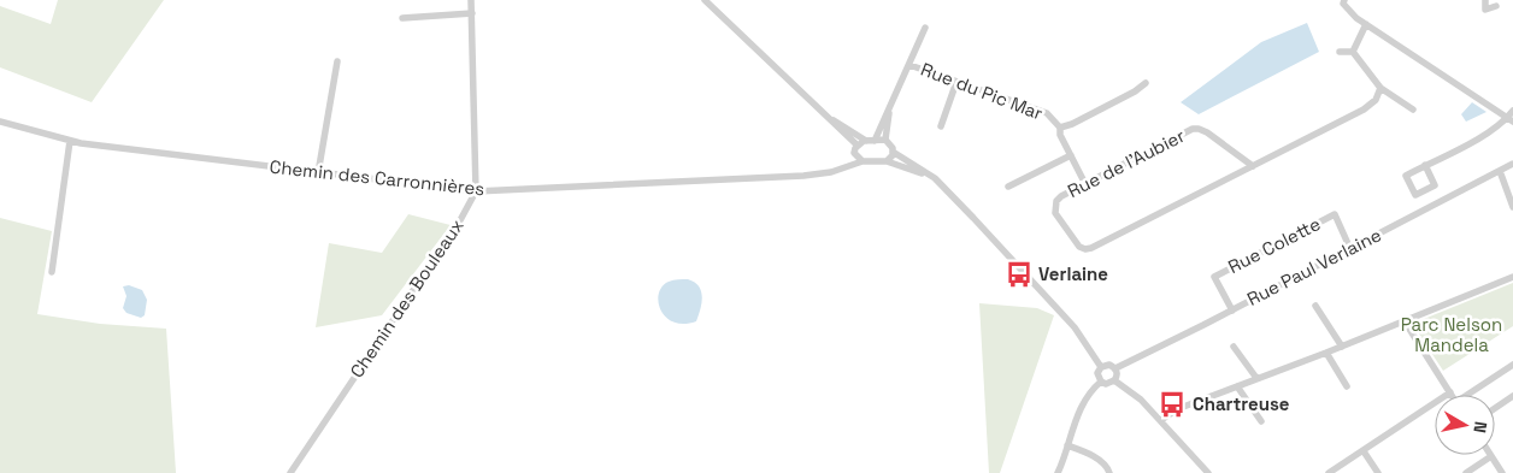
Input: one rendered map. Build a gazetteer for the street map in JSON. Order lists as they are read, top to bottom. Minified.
{"streets":{"street":["Rue du Pic Mar","Rue de l'Aubier","Chemin des Carronnières","Rue Colette","Rue Paul Verlaine","Chemin des Bouleaux"]},"crossings":[["Rue du Pic Mar","Rue de l'Aubier"],["Chemin des Carronnières","Chemin des Bouleaux"],["Rue Colette","Rue Paul Verlaine"]],"parks":["Parc Nelson Mandela"],"places":{"bus stop":["Verlaine","Chartreuse"]},"north":"right"}
